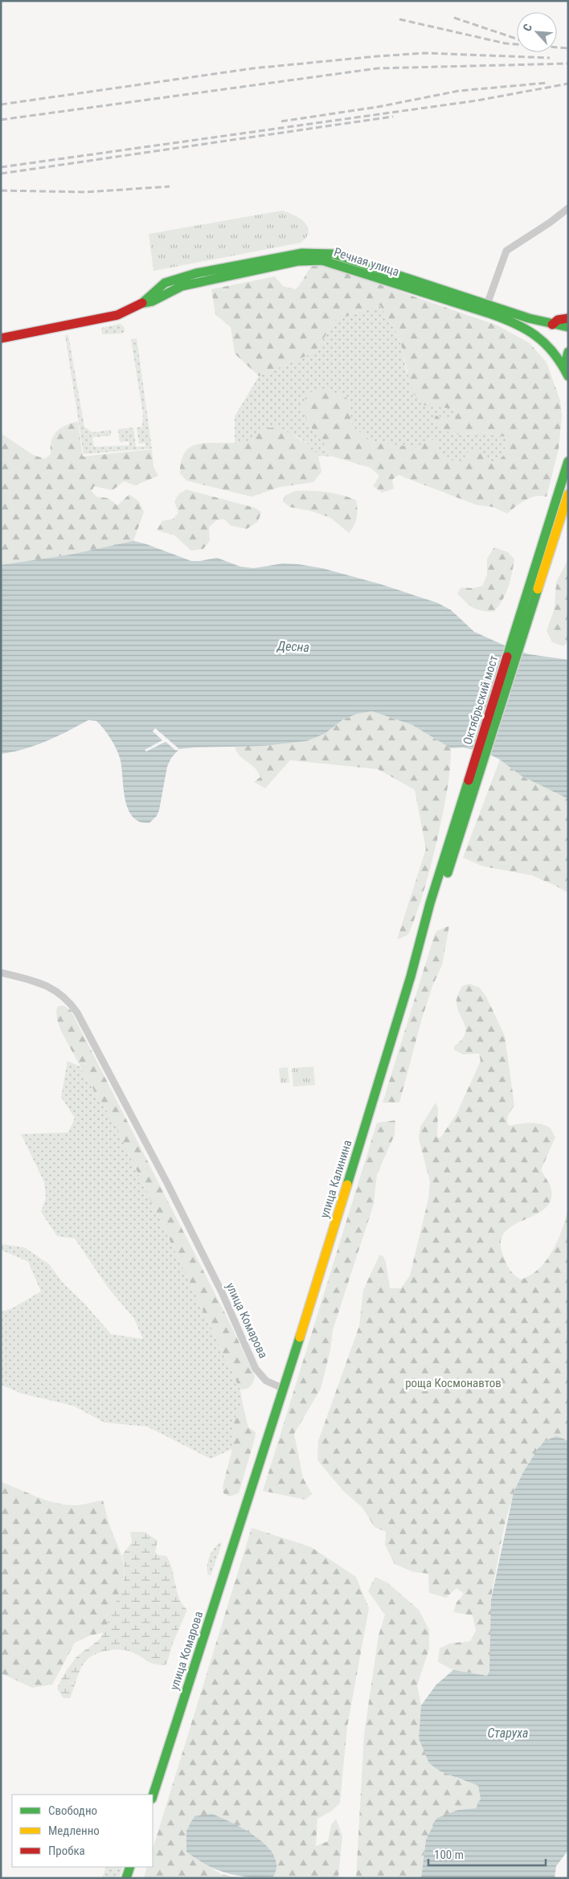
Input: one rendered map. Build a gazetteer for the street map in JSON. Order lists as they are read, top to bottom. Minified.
{"streets":{"main road":["Речная улица","Октябрьский мост","улица Калинина","улица Комарова"]},"crossings":[["Октябрьский мост","улица Калинина"],["улица Калинина","улица Комарова"]],"water":["Десна","Старуха"],"parks":["роща Космонавтов"],"legend":["Свободно","Медленно","Пробка"],"scale_bar":"100 m","north":"top left"}
